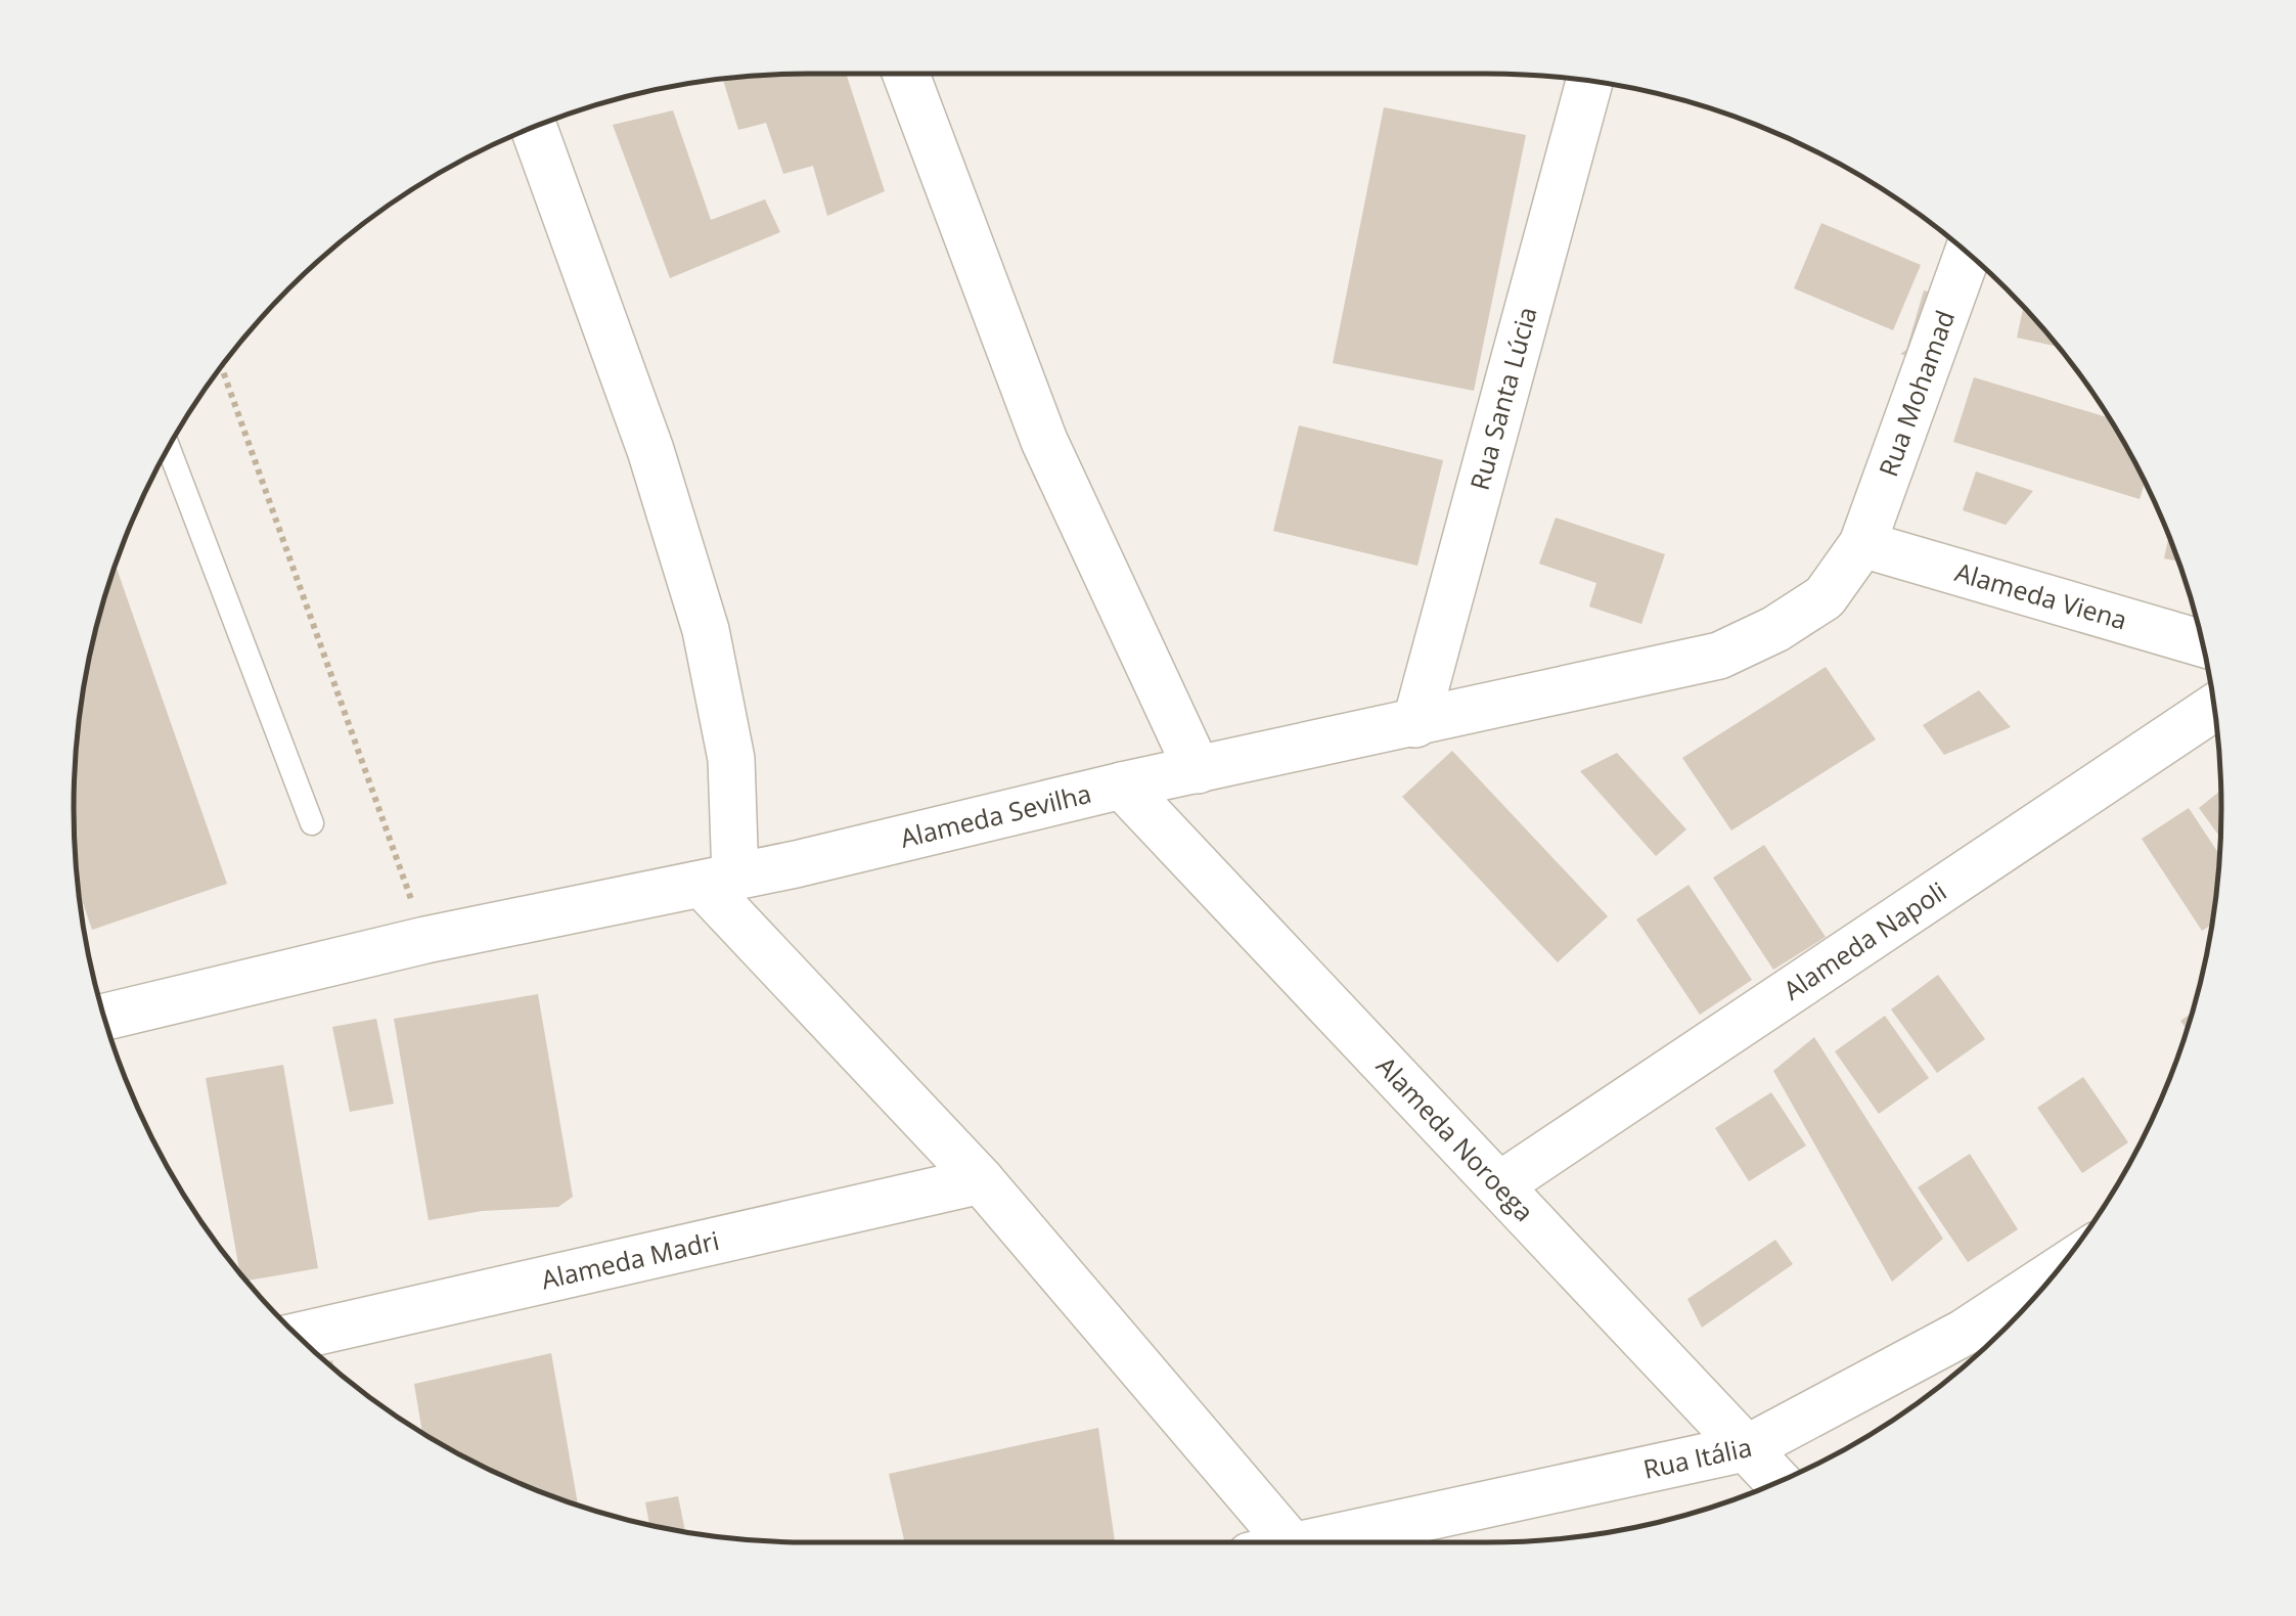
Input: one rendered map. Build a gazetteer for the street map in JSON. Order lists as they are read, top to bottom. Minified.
{"streets":{"street":["Rua Mohamad","Rua Santa Lúcia","Alameda Viena","Alameda Sevilha","Alameda Napoli","Alameda Noroega","Alameda Madri","Rua Itália"]},"crossings":[["Rua Mohamad","Alameda Viena"],["Rua Mohamad","Alameda Sevilha"],["Rua Santa Lúcia","Alameda Sevilha"],["Alameda Viena","Alameda Sevilha"],["Alameda Sevilha","Alameda Noroega"],["Alameda Napoli","Alameda Noroega"],["Alameda Noroega","Rua Itália"]]}
